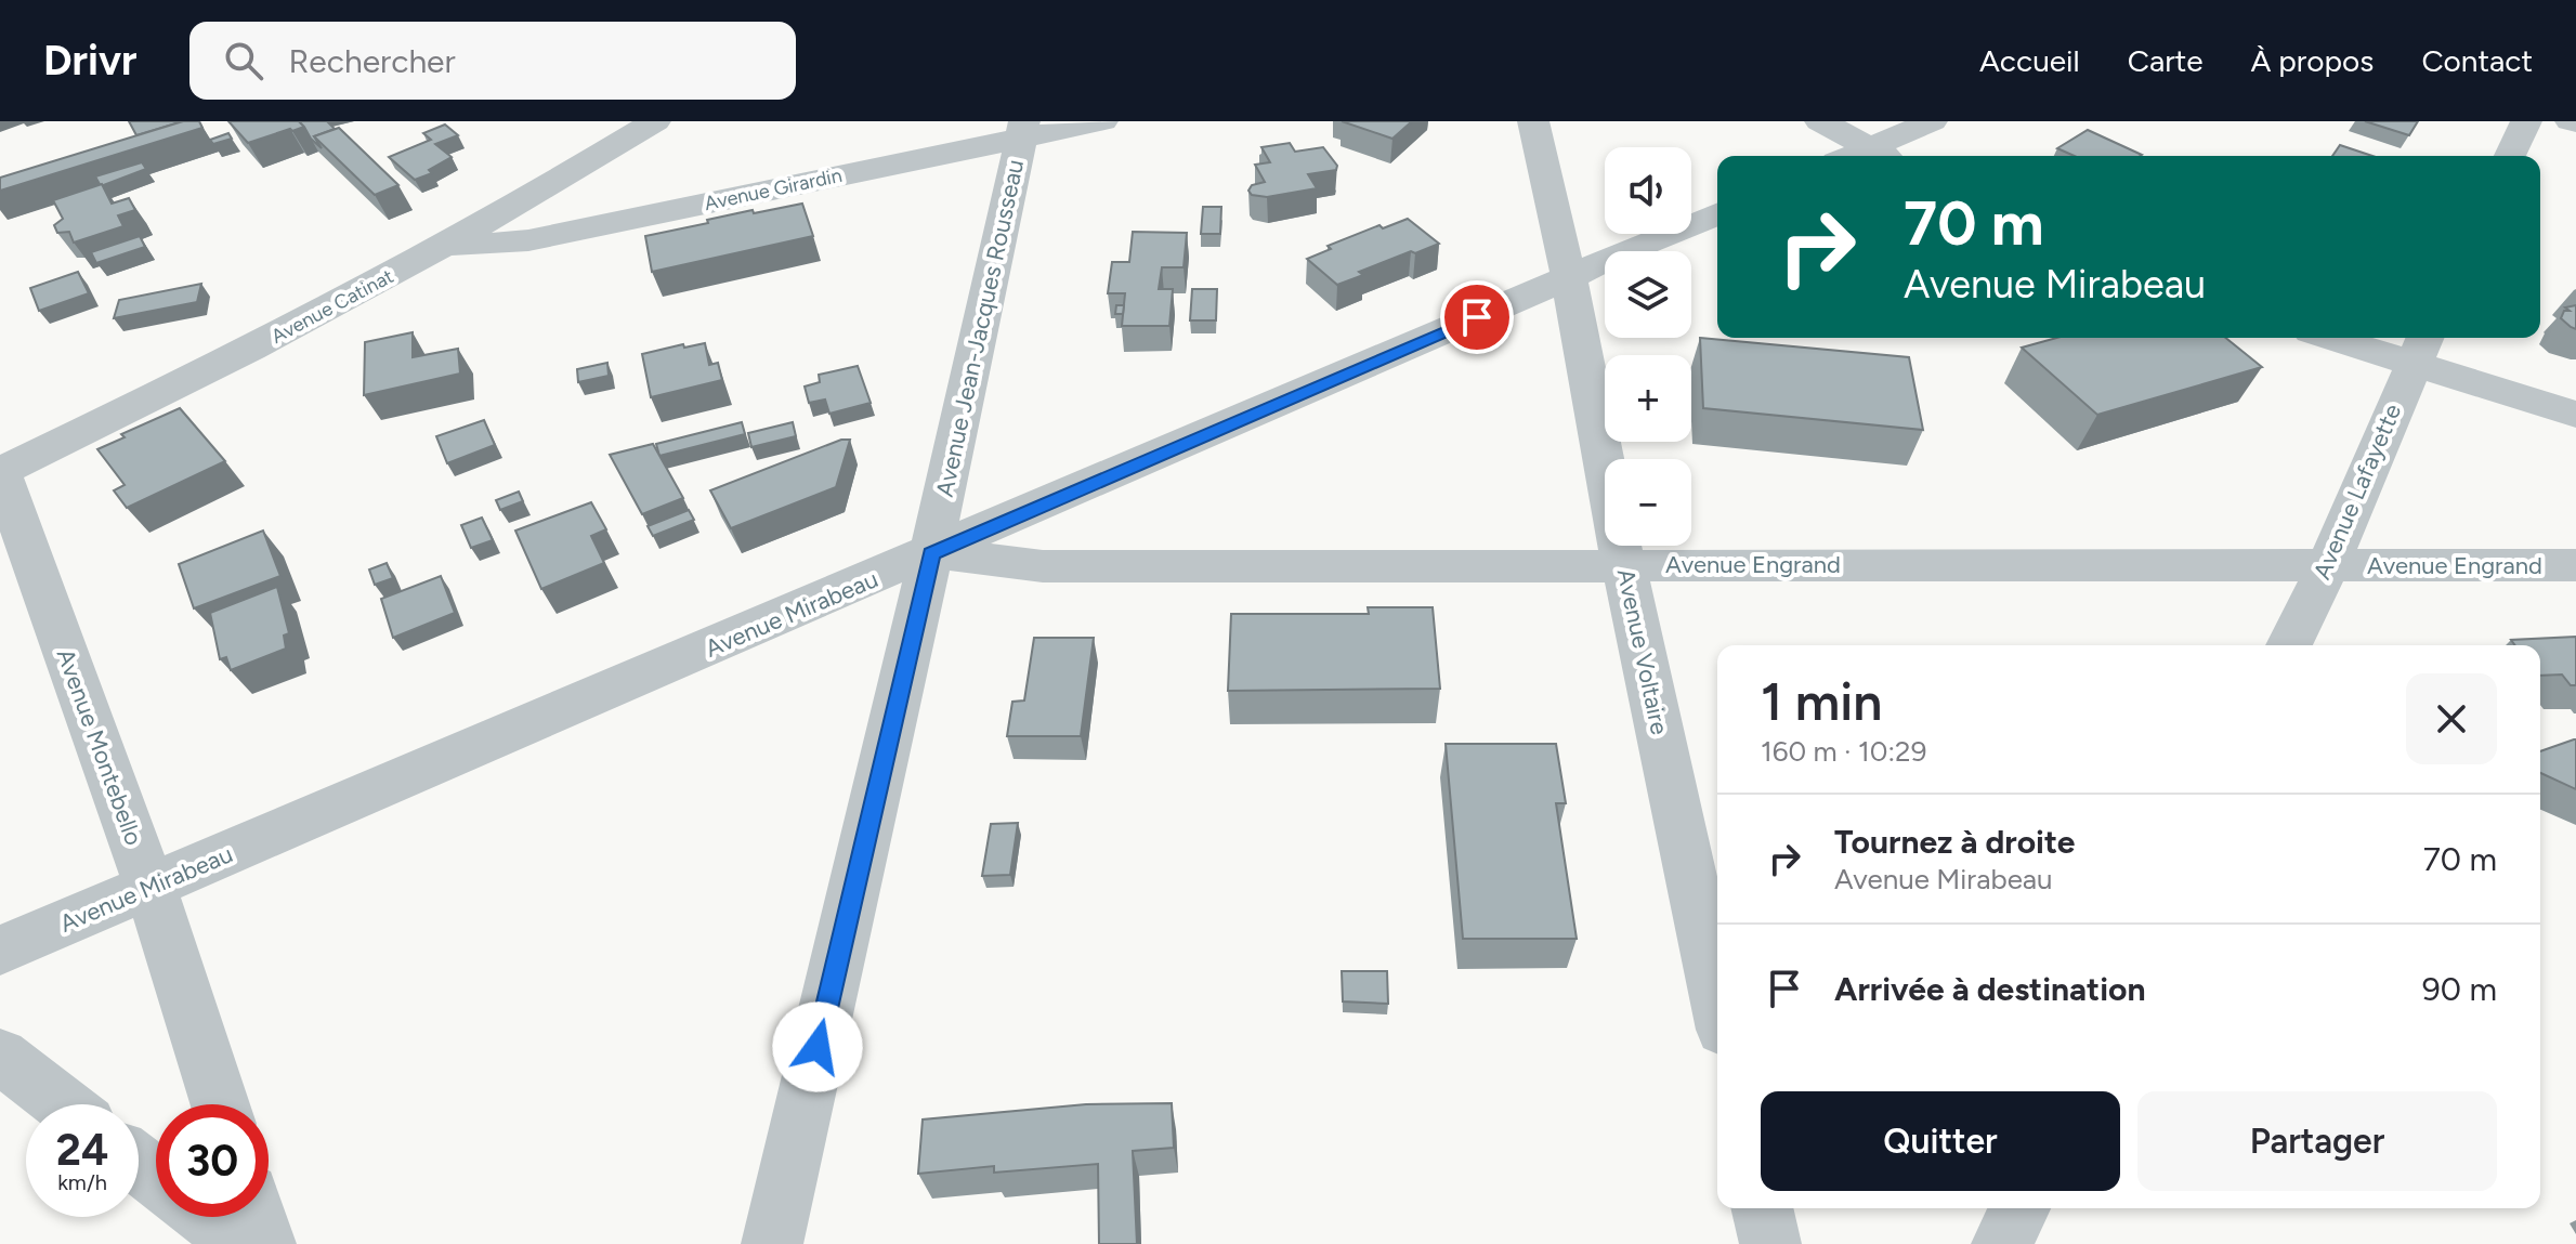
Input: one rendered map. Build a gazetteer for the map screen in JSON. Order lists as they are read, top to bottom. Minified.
{"streets":{"street":["Avenue Girardin","Avenue Catinat","Avenue Jean-Jacques Rousseau","Avenue Lafayette","Avenue Engrand","Avenue Mirabeau","Avenue Voltaire","Avenue Montebello"]},"crossings":[["Avenue Girardin","Avenue Catinat"],["Avenue Girardin","Avenue Jean-Jacques Rousseau"],["Avenue Catinat","Avenue Montebello"],["Avenue Jean-Jacques Rousseau","Avenue Engrand"],["Avenue Jean-Jacques Rousseau","Avenue Mirabeau"],["Avenue Lafayette","Avenue Engrand"],["Avenue Engrand","Avenue Mirabeau"],["Avenue Engrand","Avenue Voltaire"],["Avenue Mirabeau","Avenue Voltaire"],["Avenue Mirabeau","Avenue Montebello"]],"page":{"header":"Drivr","search":"Rechercher","nav":["Accueil","Carte","À propos","Contact"],"map_buttons":["+","−"],"turn":["70 m","Avenue Mirabeau"],"heading":["1 min","160 m · 10:29"],"list":[{"name":"Tournez à droite","note":"Avenue Mirabeau","value":"70 m"},{"name":"Arrivée à destination","value":"90 m"}],"buttons":["Quitter","Partager"],"speed":"24 km/h","limit":"30"}}
